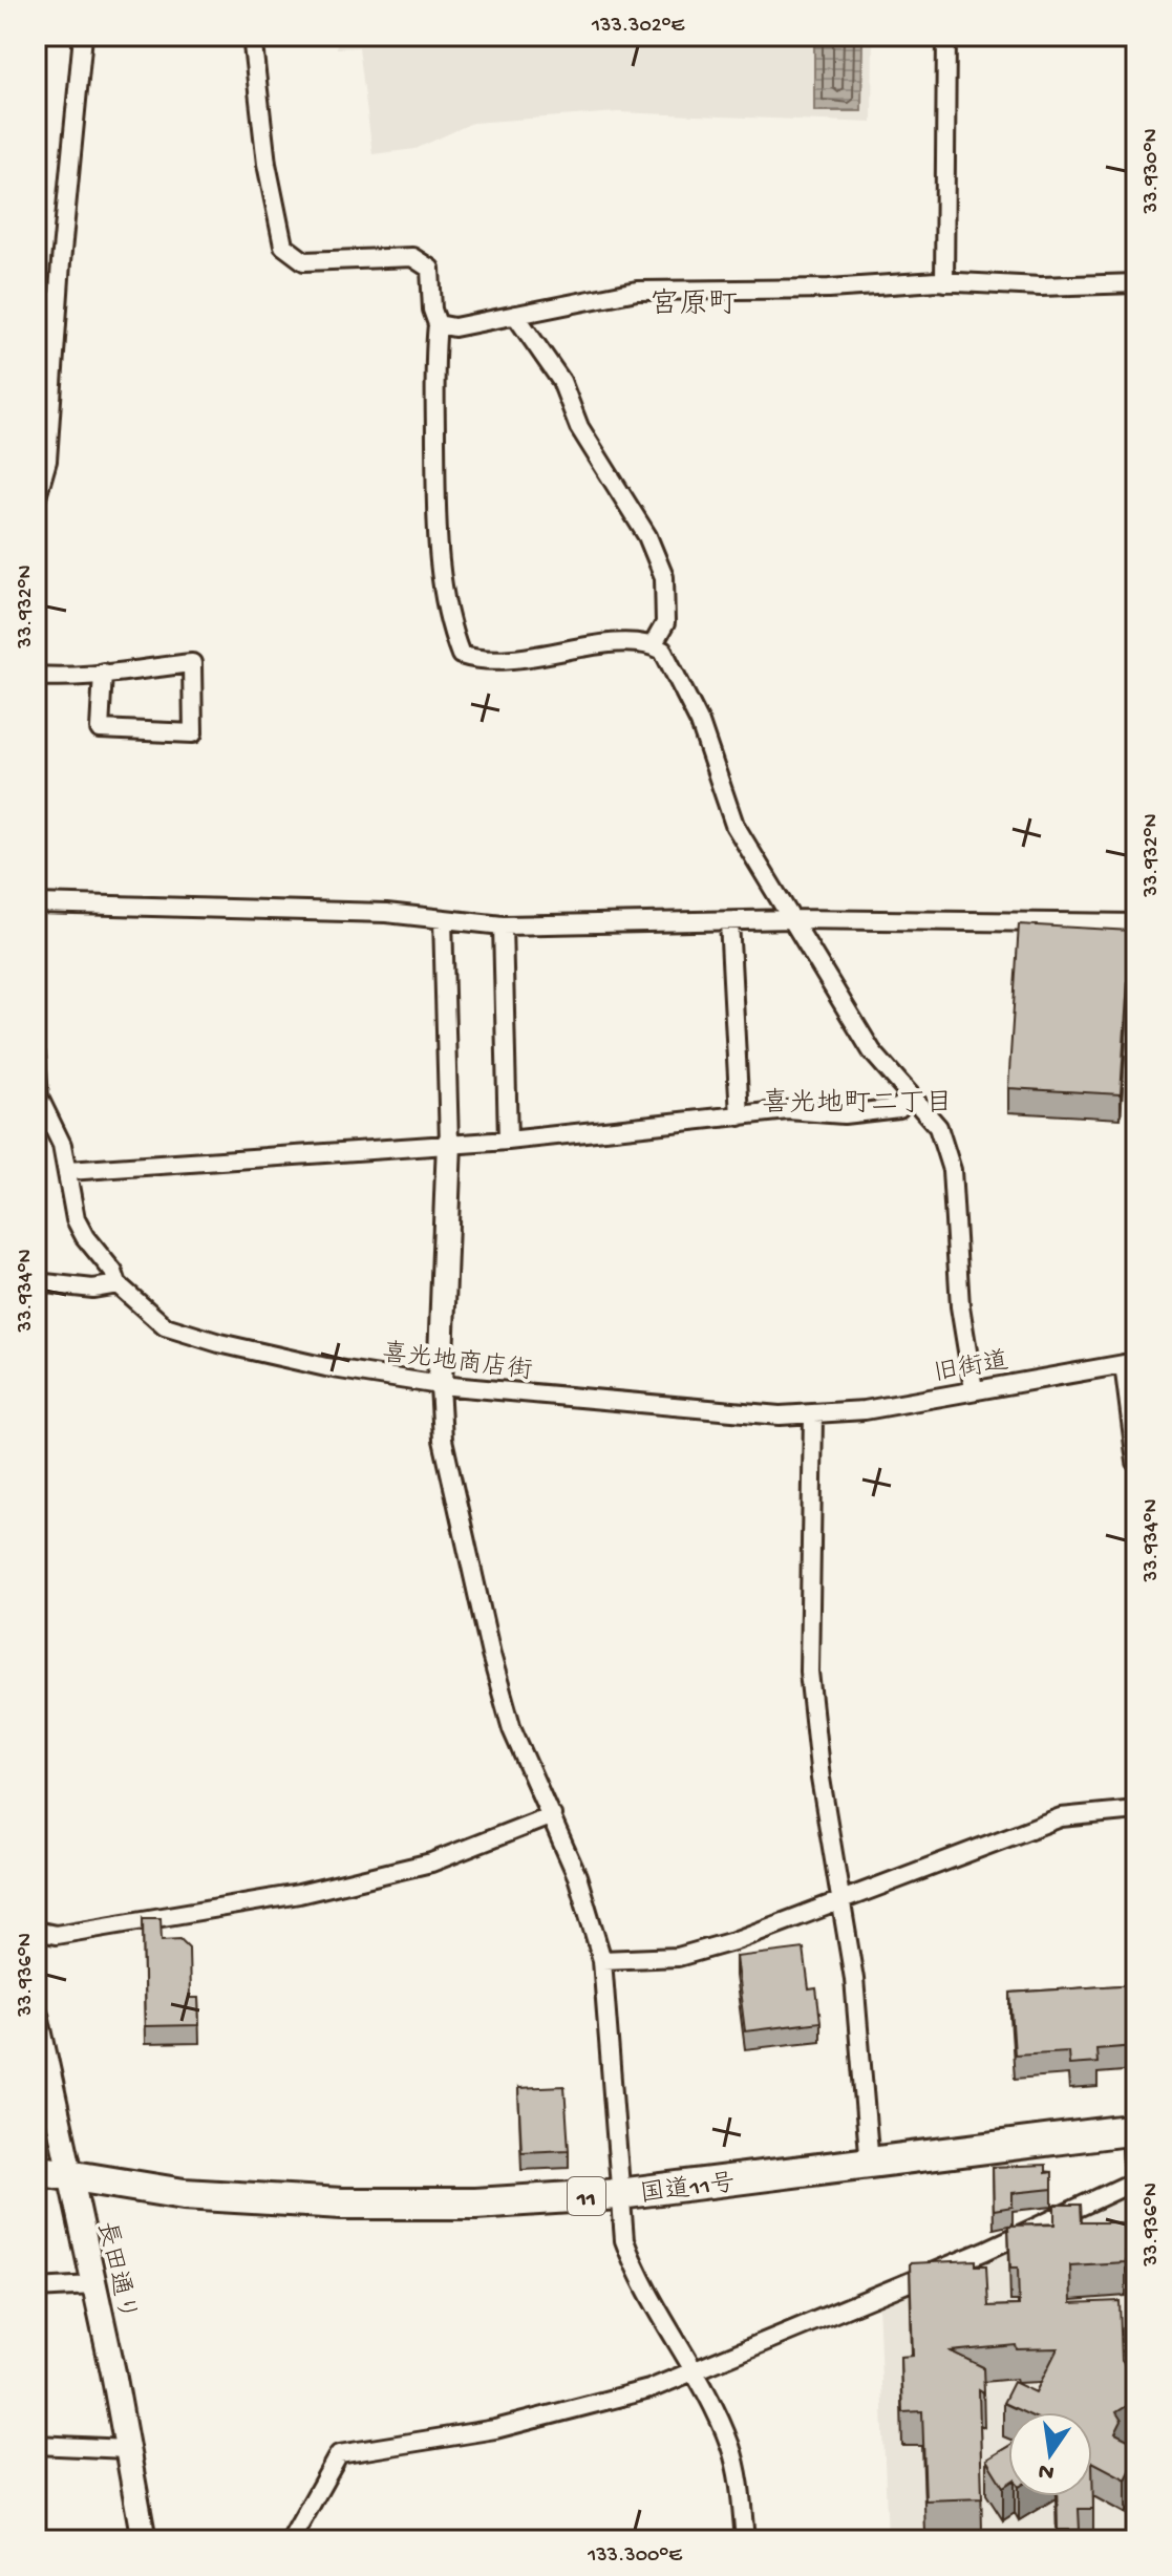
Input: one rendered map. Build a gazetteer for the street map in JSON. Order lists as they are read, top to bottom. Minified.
{"streets":{"highway":["国道11号","11"],"street":["喜光地商店街","旧街道","長田通り"]},"crossings":[["喜光地商店街","旧街道"],["国道11号","長田通り"]],"districts":["宮原町","喜光地町二丁目"],"north":"bottom","coordinates":["133.302°E","33.930°N","33.932°N","33.934°N","33.936°N","133.300°E"]}
